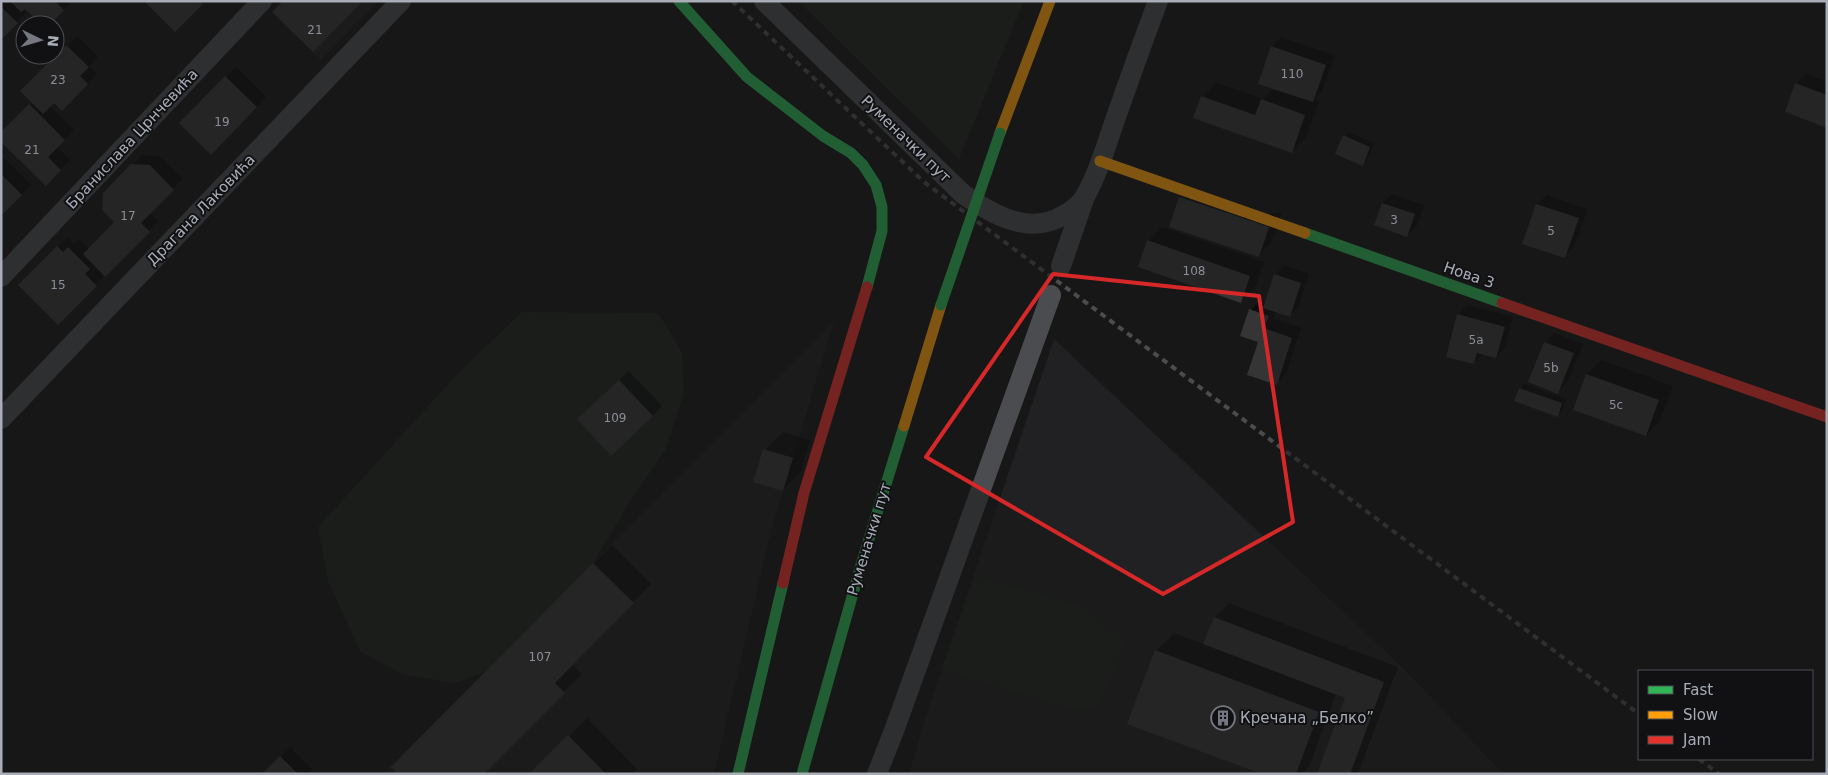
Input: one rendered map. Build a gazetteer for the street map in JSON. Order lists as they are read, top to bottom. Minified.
{"streets":{"street":["Бранислава Црнчевића","Руменачки пут","Драгана Лаковића","Нова 3"]},"crossings":[["Руменачки пут","Нова 3"]],"places":{"building":["Кречана „Белко”"]},"house_numbers":["21","110","23","19","21","17","3","5","108","15","5a","5b","5c","109","107"],"legend":["Fast","Slow","Jam"],"north":"right"}
